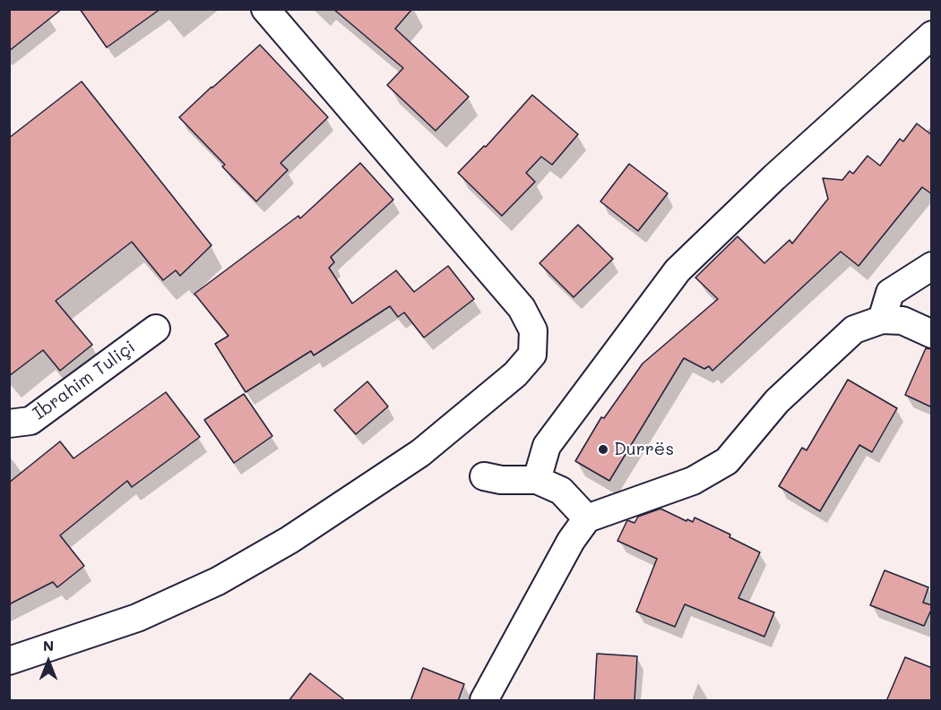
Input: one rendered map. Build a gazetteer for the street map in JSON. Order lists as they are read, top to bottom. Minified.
{"streets":{"street":["Ibrahim Tuliçi"]},"places":["Durrës"],"north":"top"}
